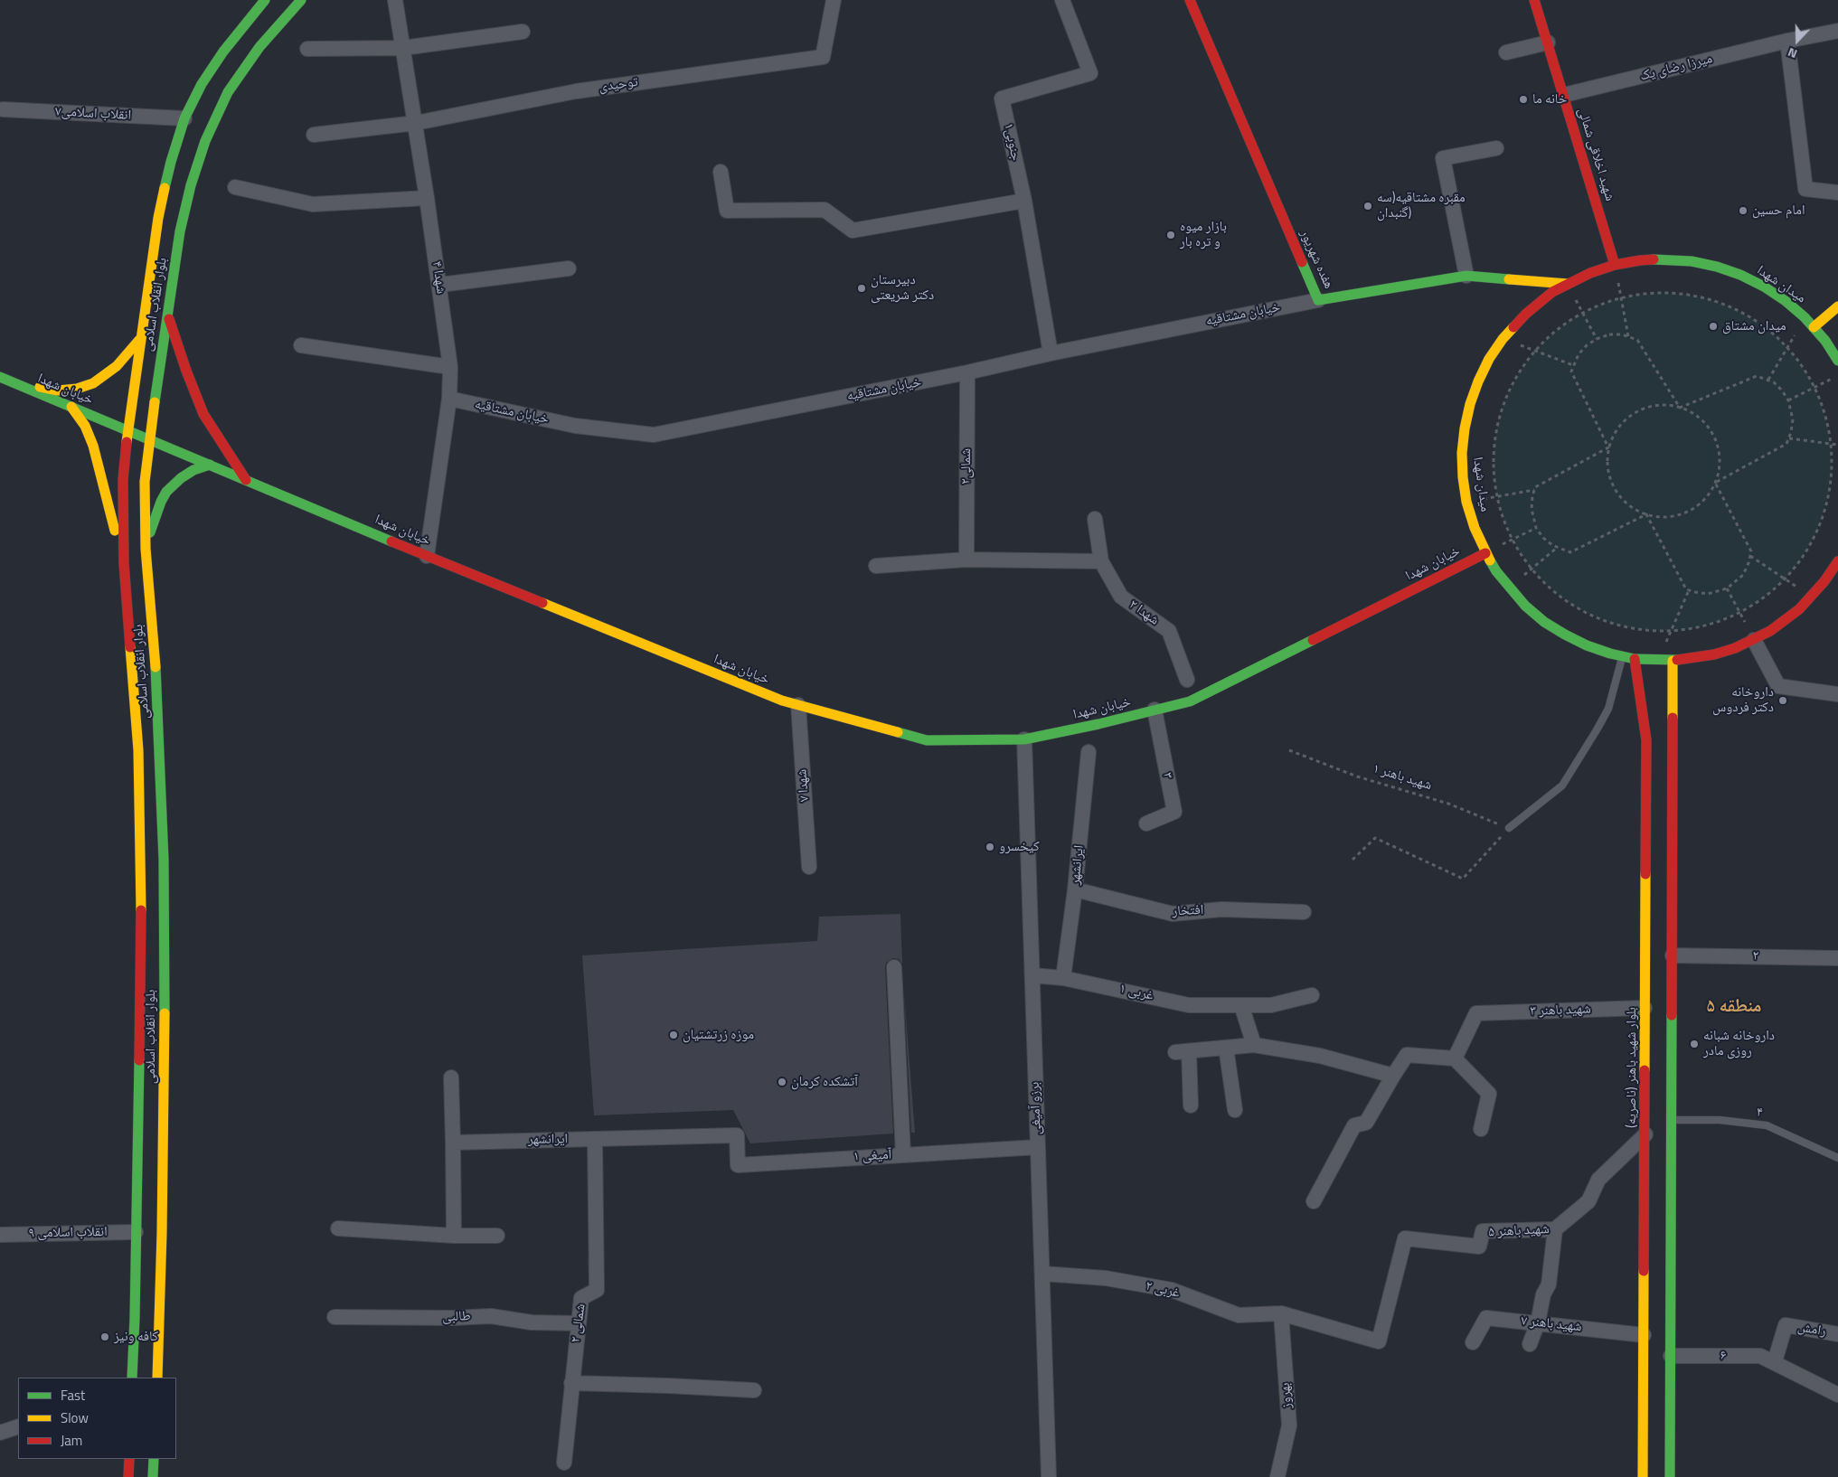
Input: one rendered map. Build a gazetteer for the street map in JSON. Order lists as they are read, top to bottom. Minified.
{"streets":{"main road":["شهید اخلاقی شمالی","هفده شهریور","میدان شهدا","بلوار انقلاب اسلامی","خیابان شهدا","بلوار شهید باهنر (ناصریه)"],"street":["میرزا رضای یک","توحیدی","انقلاب اسلامی۷","جنوبی۱","شهدا ۴","خیابان مشتاقیه","شمالی۲","شهدا ۲","۳","شهدا ۷","ایرانشهر","افتخار","۲","۱ غربی","شهید باهنر ۳","برزو آمیغی","آمیغی ۱","شهید باهنر ۵","انقلاب اسلامی ۹","۲ غربی","طالبی","۲ شمالی","شهید باهنر ۷","رامش","۶","بهروز"],"lane":["۴"],"path":["شهید باهنر ۱"]},"crossings":[["میرزا رضای یک","شهید اخلاقی شمالی"],["توحیدی","شهدا ۴"],["انقلاب اسلامی۷","بلوار انقلاب اسلامی"],["جنوبی۱","خیابان مشتاقیه"],["شهید اخلاقی شمالی","میدان شهدا"],["هفده شهریور","میدان شهدا"],["هفده شهریور","خیابان مشتاقیه"],["شهدا ۴","خیابان مشتاقیه"],["شهدا ۴","خیابان شهدا"],["میدان شهدا","خیابان شهدا"],["میدان شهدا","بلوار شهید باهنر (ناصریه)"],["بلوار انقلاب اسلامی","خیابان شهدا"],["بلوار انقلاب اسلامی","انقلاب اسلامی ۹"],["خیابان مشتاقیه","شمالی۲"],["خیابان شهدا","۳"],["خیابان شهدا","شهدا ۷"],["خیابان شهدا","برزو آمیغی"],["ایرانشهر","افتخار"],["ایرانشهر","۱ غربی"],["ایرانشهر","آمیغی ۱"],["ایرانشهر","۲ شمالی"],["۱ غربی","برزو آمیغی"],["شهید باهنر ۳","بلوار شهید باهنر (ناصریه)"],["بلوار شهید باهنر (ناصریه)","شهید باهنر ۵"],["بلوار شهید باهنر (ناصریه)","شهید باهنر ۷"],["برزو آمیغی","آمیغی ۱"],["برزو آمیغی","۲ غربی"],["شهید باهنر ۵","۲ غربی"],["شهید باهنر ۵","بهروز"],["۲ غربی","بهروز"],["طالبی","۲ شمالی"],["رامش","۶"]],"districts":["منطقه ۵"],"places":["خانه ما","مقبره مشتاقیه(سه گنبدان)","امام حسین","بازار میوه و تره بار","دبیرستان دکتر شریعتی","ميدان مشتاق","داروخانه دکتر فردوس","کیخسرو","موزه زرتشتیان","داروخانه شبانه روزی مادر","آتشکده کرمان","کافه ونیز"],"legend":["Fast","Slow","Jam"],"north":"bottom"}
